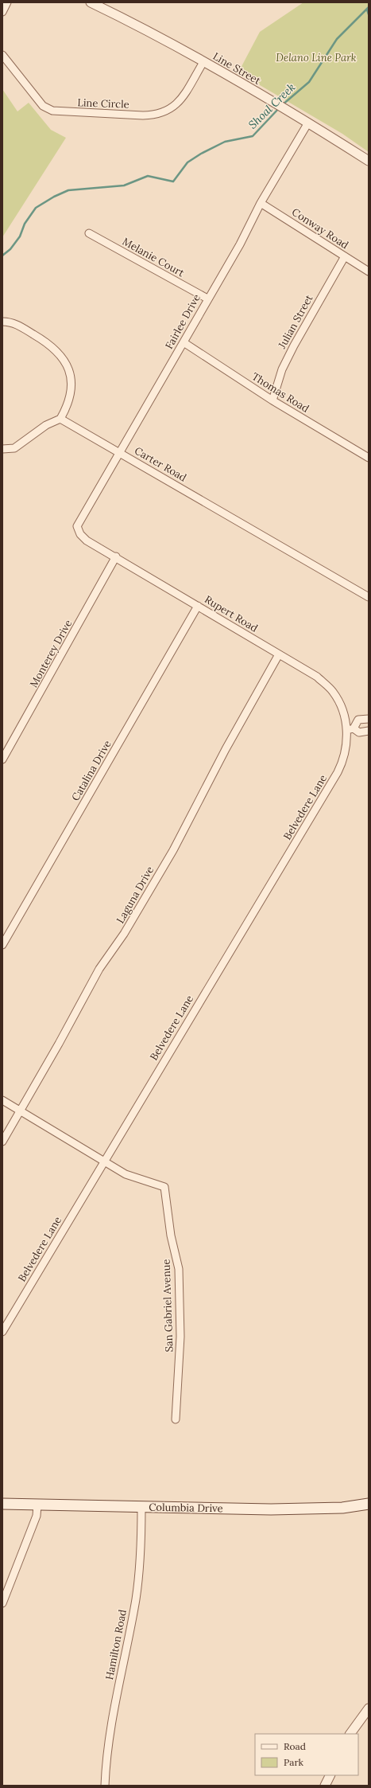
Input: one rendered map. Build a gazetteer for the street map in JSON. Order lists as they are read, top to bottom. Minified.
{"streets":{"main road":["Columbia Drive"],"street":["Line Street","Line Circle","Conway Road","Melanie Court","Fairlee Drive","Julian Street","Thomas Road","Carter Road","Rupert Road","Monterey Drive","Catalina Drive","Belvedere Lane","Laguna Drive","San Gabriel Avenue","Hamilton Road"]},"crossings":[["Line Street","Line Circle"],["Line Street","Fairlee Drive"],["Conway Road","Fairlee Drive"],["Conway Road","Julian Street"],["Melanie Court","Fairlee Drive"],["Fairlee Drive","Thomas Road"],["Fairlee Drive","Carter Road"],["Fairlee Drive","Rupert Road"],["Julian Street","Thomas Road"],["Rupert Road","Monterey Drive"],["Rupert Road","Catalina Drive"],["Rupert Road","Belvedere Lane"],["Rupert Road","Laguna Drive"],["Belvedere Lane","San Gabriel Avenue"],["Laguna Drive","San Gabriel Avenue"],["Columbia Drive","Hamilton Road"]],"water":["Shoal Creek"],"parks":["Delano Line Park"],"legend":["Road","Park"]}
